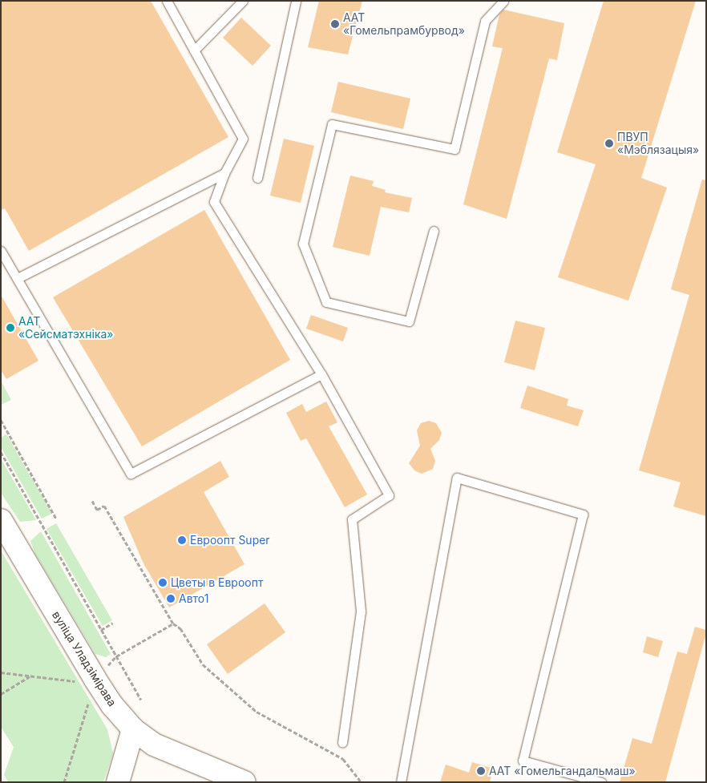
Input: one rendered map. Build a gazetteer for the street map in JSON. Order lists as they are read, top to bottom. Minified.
{"streets":{"main road":["вуліца Уладзімірава"]},"places":["ААТ «Гомельпрамбурвод»","ПВУП «Мэблязацыя»","ААТ «Сейсматэхніка»","Евроопт Super","Цветы в Евроопт","Авто1","ААТ «Гомельгандальмаш»"]}
